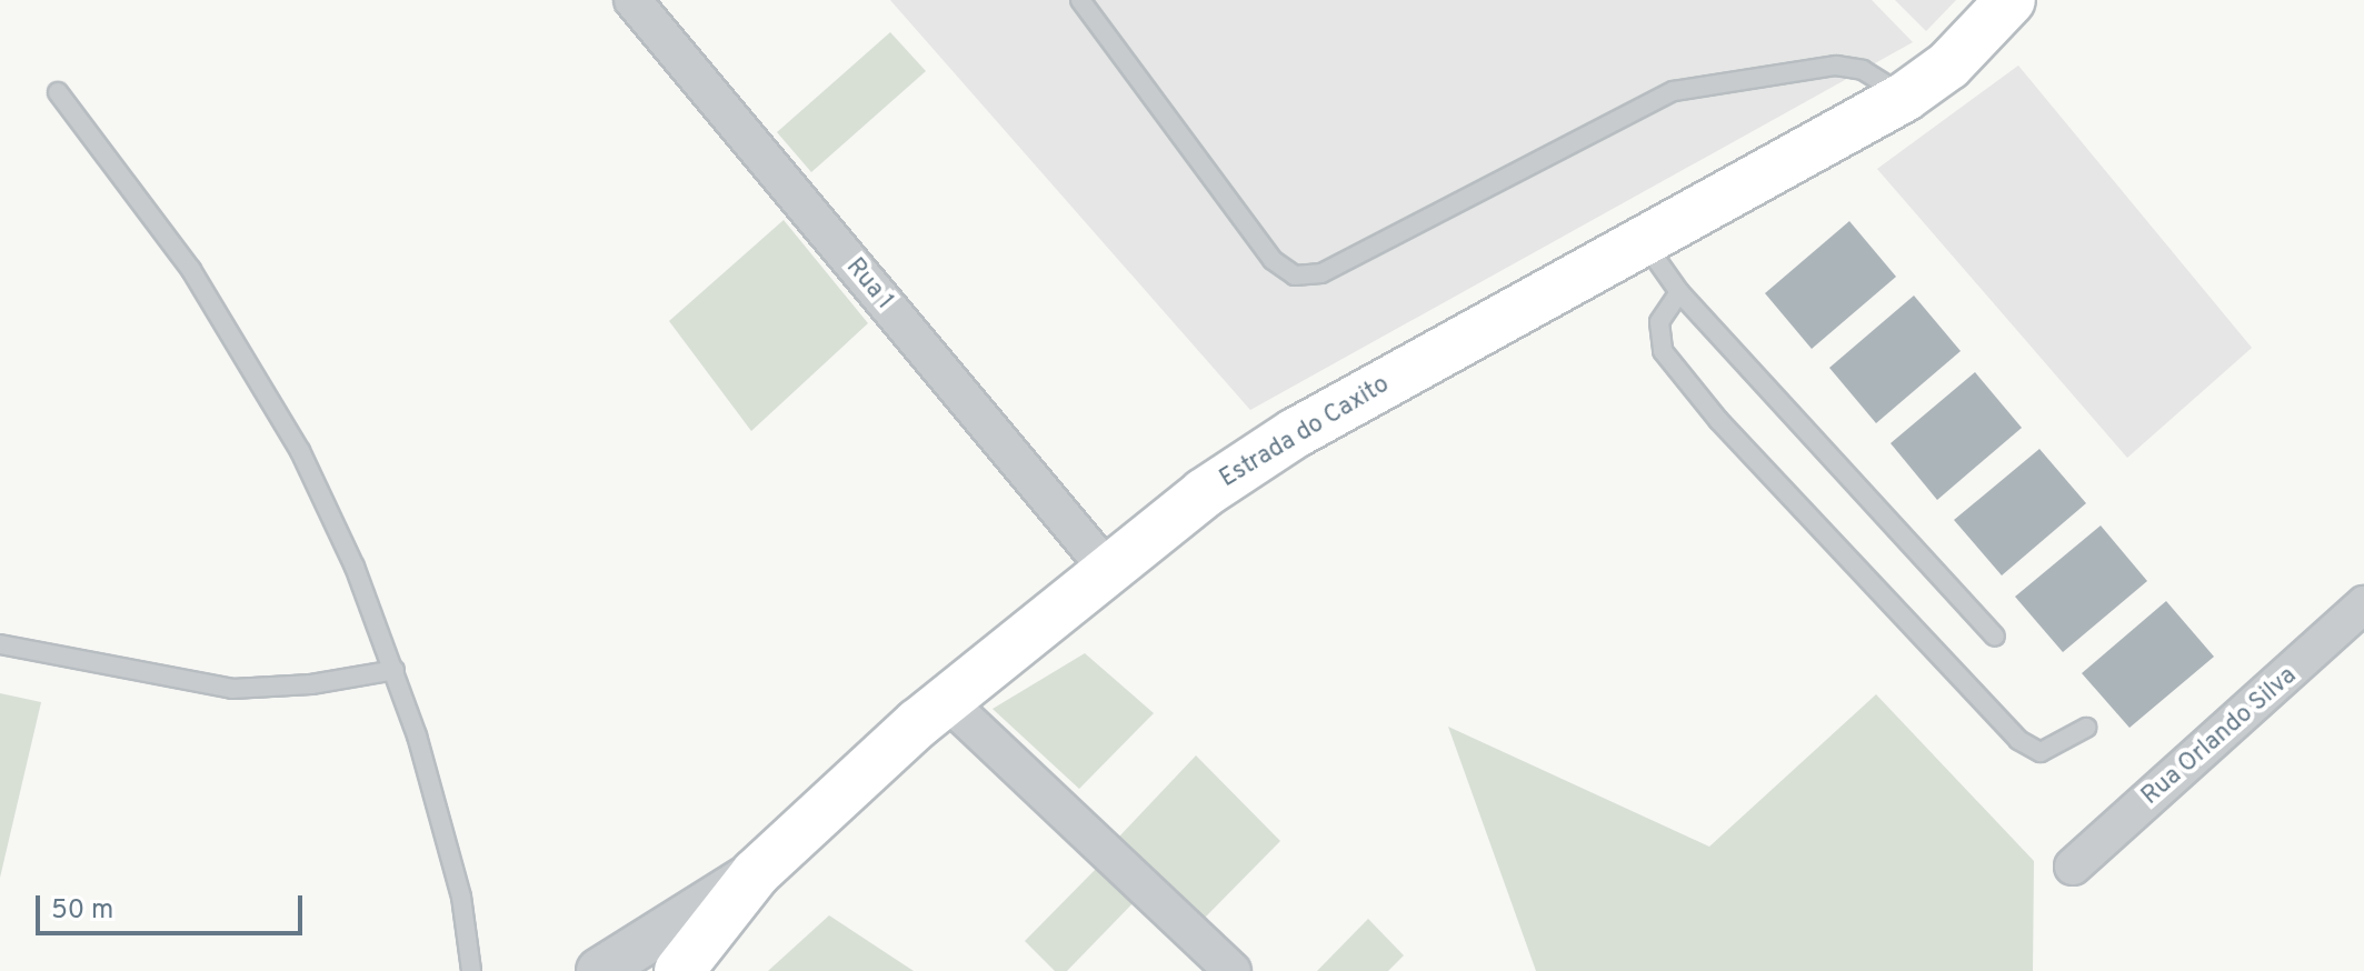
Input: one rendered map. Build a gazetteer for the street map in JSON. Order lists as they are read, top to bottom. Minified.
{"streets":{"main road":["Estrada do Caxito"],"street":["Rua 1","Rua Orlando Silva"]},"crossings":[["Rua 1","Estrada do Caxito"]],"scale_bar":"50 m"}
